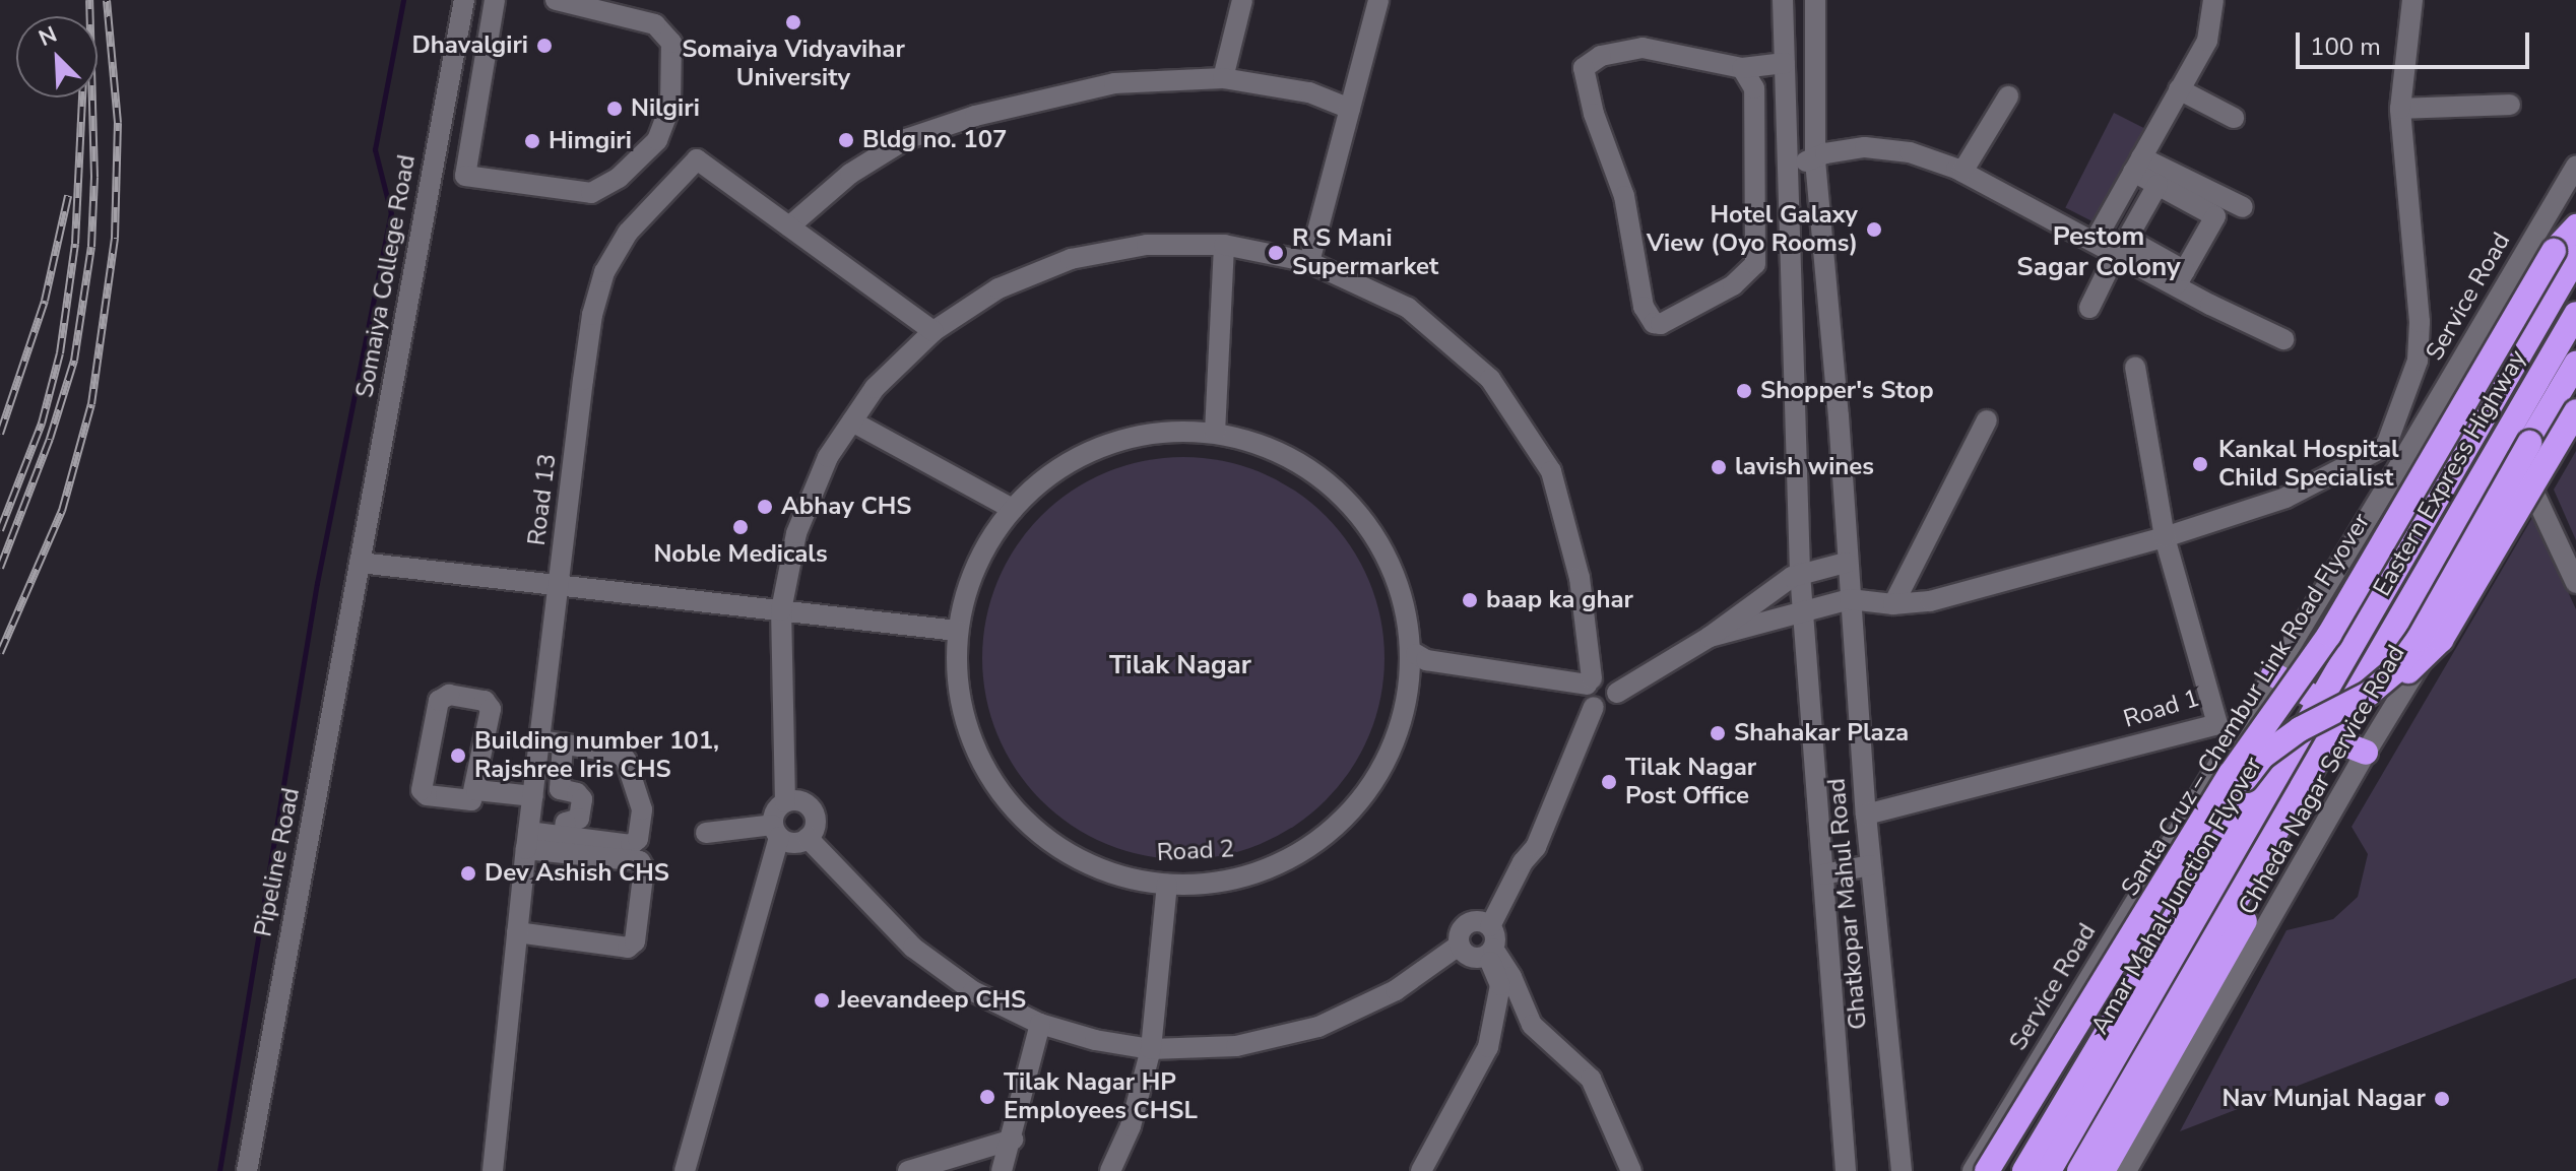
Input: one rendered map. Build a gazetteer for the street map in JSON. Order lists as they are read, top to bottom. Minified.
{"streets":{"highway":["Eastern Express Highway","Santa Cruz – Chembur Link Road Flyover","Amar Mahal Junction Flyover"],"street":["Somaiya College Road","Service Road","Road 13","Road 1","Chheda Nagar Service Road","Road 2","Pipeline Road","Ghatkopar Mahul Road"]},"crossings":[["Somaiya College Road","Pipeline Road"],["Eastern Express Highway","Santa Cruz – Chembur Link Road Flyover"],["Eastern Express Highway","Amar Mahal Junction Flyover"],["Road 1","Ghatkopar Mahul Road"]],"districts":["Pestom Sagar Colony","Tilak Nagar"],"places":["Somaiya Vidyavihar University","Dhavalgiri","Nilgiri","Bldg no. 107","Himgiri","Hotel Galaxy View (Oyo Rooms)","R S Mani Supermarket","Shopper's Stop","Kankal Hospital Child Specialist","lavish wines","Abhay CHS","Noble Medicals","baap ka ghar","Shahakar Plaza","Building number 101, Rajshree Iris CHS","Tilak Nagar Post Office","Dev Ashish CHS","Jeevandeep CHS","Tilak Nagar HP Employees CHSL","Nav Munjal Nagar"],"scale_bar":"100 m","north":"top left"}
